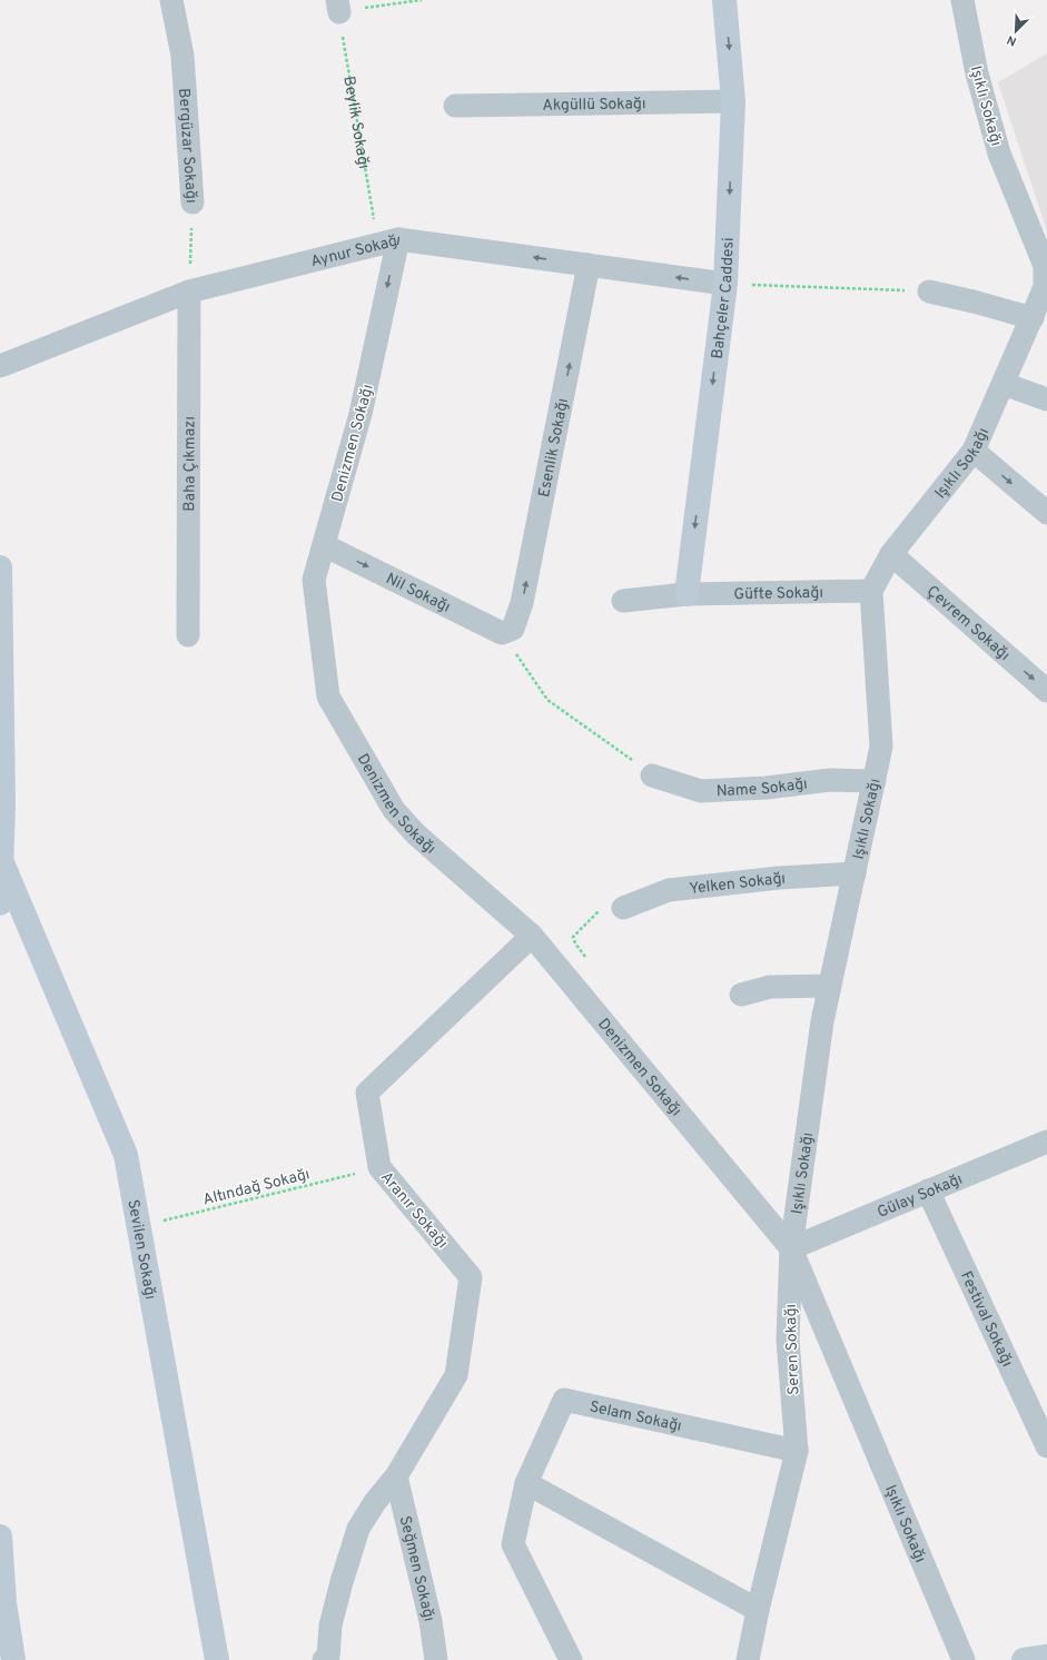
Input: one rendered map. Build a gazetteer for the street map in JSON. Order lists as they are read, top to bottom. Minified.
{"streets":{"street":["Akgüllü Sokağı","Işıklı Sokağı","Bergüzar Sokağı","Aynur Sokağı","Bahçeler Caddesi","Denizmen Sokağı","Esenlik Sokağı","Baha Çıkmazı","Nil Sokağı","Güfte Sokağı","Çevrem Sokağı","Name Sokağı","Yelken Sokağı","Gülay Sokağı","Aranır Sokağı","Sevilen Sokağı","Festival Sokağı","Seren Sokağı","Selam Sokağı","Seğmen Sokağı"],"path":["Beylik Sokağı","Altındağ Sokağı"]},"crossings":[["Akgüllü Sokağı","Bahçeler Caddesi"],["Işıklı Sokağı","Denizmen Sokağı"],["Işıklı Sokağı","Güfte Sokağı"],["Işıklı Sokağı","Çevrem Sokağı"],["Işıklı Sokağı","Name Sokağı"],["Işıklı Sokağı","Yelken Sokağı"],["Işıklı Sokağı","Gülay Sokağı"],["Işıklı Sokağı","Seren Sokağı"],["Beylik Sokağı","Aynur Sokağı"],["Beylik Sokağı","Denizmen Sokağı"],["Bergüzar Sokağı","Aynur Sokağı"],["Bergüzar Sokağı","Baha Çıkmazı"],["Aynur Sokağı","Bahçeler Caddesi"],["Aynur Sokağı","Denizmen Sokağı"],["Aynur Sokağı","Esenlik Sokağı"],["Aynur Sokağı","Baha Çıkmazı"],["Bahçeler Caddesi","Güfte Sokağı"],["Denizmen Sokağı","Nil Sokağı"],["Denizmen Sokağı","Gülay Sokağı"],["Denizmen Sokağı","Aranır Sokağı"],["Denizmen Sokağı","Seren Sokağı"],["Esenlik Sokağı","Nil Sokağı"],["Altındağ Sokağı","Aranır Sokağı"],["Altındağ Sokağı","Sevilen Sokağı"],["Gülay Sokağı","Festival Sokağı"],["Gülay Sokağı","Seren Sokağı"],["Aranır Sokağı","Seğmen Sokağı"],["Seren Sokağı","Selam Sokağı"]],"one_way":["Aynur Sokağı","Bahçeler Caddesi","Esenlik Sokağı","Nil Sokağı"],"north":"bottom left"}
